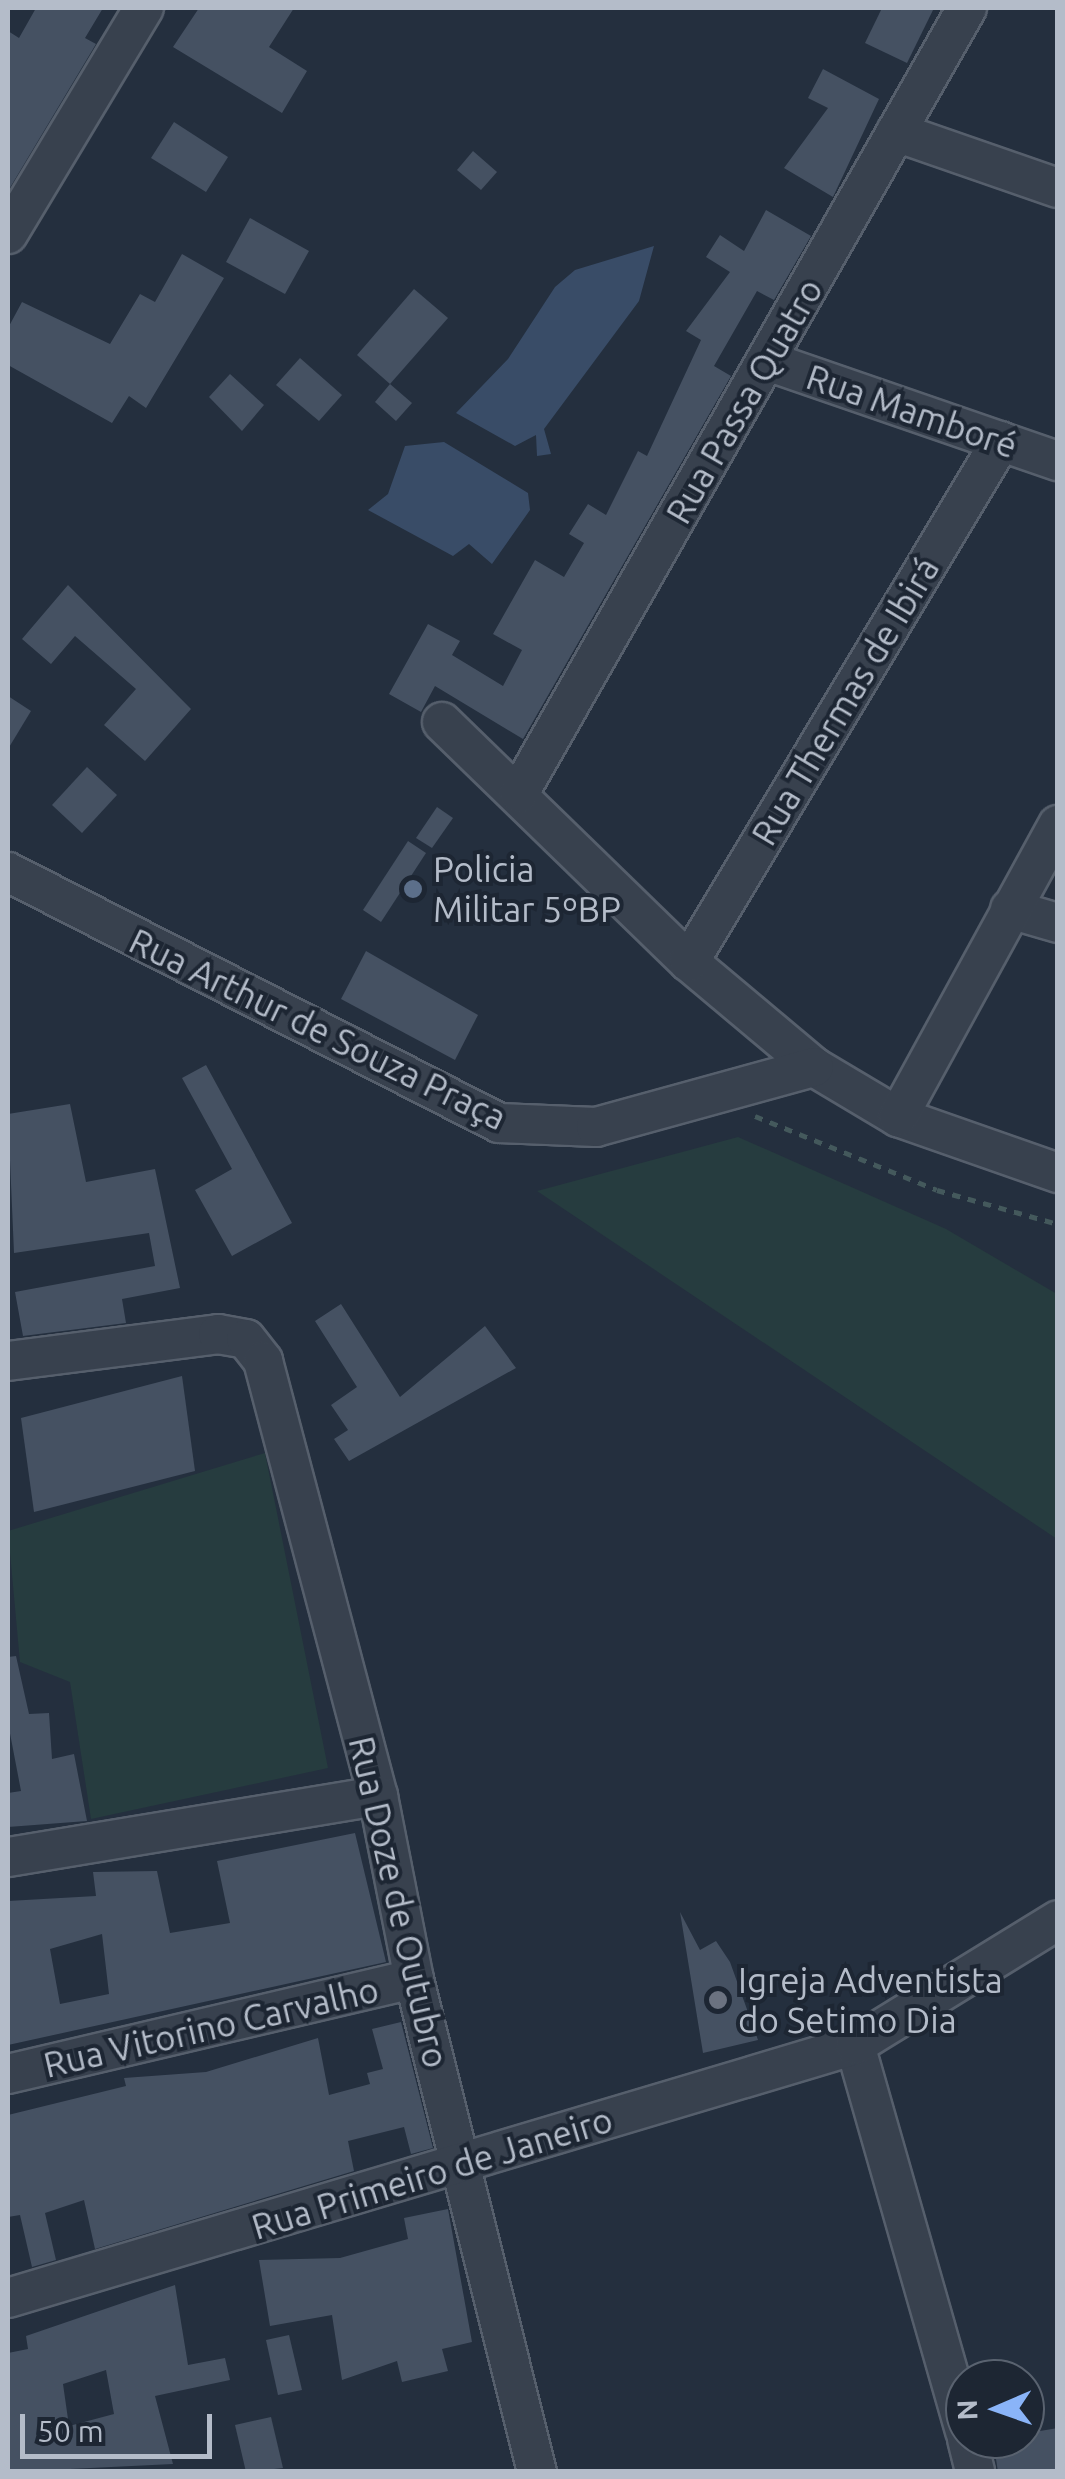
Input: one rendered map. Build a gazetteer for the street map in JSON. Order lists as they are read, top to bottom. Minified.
{"streets":{"street":["Rua Passa Quatro","Rua Mamboré","Rua Thermas de Ibirá","Rua Arthur de Souza Praça","Rua Doze de Outubro","Rua Vitorino Carvalho","Rua Primeiro de Janeiro"]},"crossings":[["Rua Passa Quatro","Rua Mamboré"],["Rua Mamboré","Rua Thermas de Ibirá"],["Rua Doze de Outubro","Rua Vitorino Carvalho"],["Rua Doze de Outubro","Rua Primeiro de Janeiro"]],"places":["Policia Militar 5ºBP","Igreja Adventista do Setimo Dia"],"scale_bar":"50 m","north":"left"}
